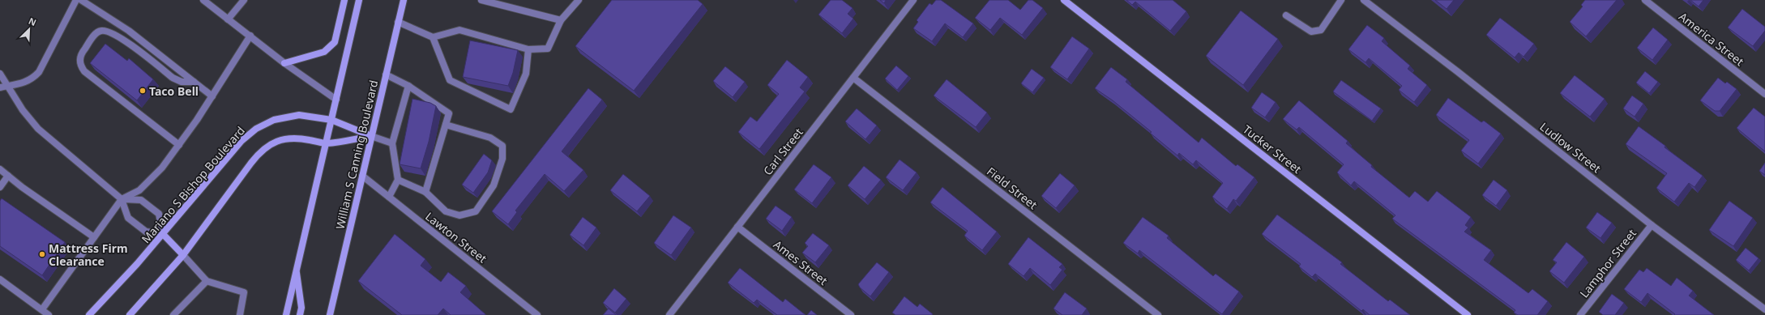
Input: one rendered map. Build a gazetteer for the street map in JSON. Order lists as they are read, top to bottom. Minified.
{"streets":{"main road":["Tucker Street","William S Canning Boulevard","Mariano S Bishop Boulevard"],"street":["America Street","Ludlow Street","Carl Street","Field Street","Lawton Street","Ames Street","Lamphor Street"]},"crossings":[["Ludlow Street","Lamphor Street"],["Carl Street","Field Street"],["Carl Street","Ames Street"],["William S Canning Boulevard","Mariano S Bishop Boulevard"],["William S Canning Boulevard","Lawton Street"]],"places":["Taco Bell","Mattress Firm Clearance"],"north":"top right"}
